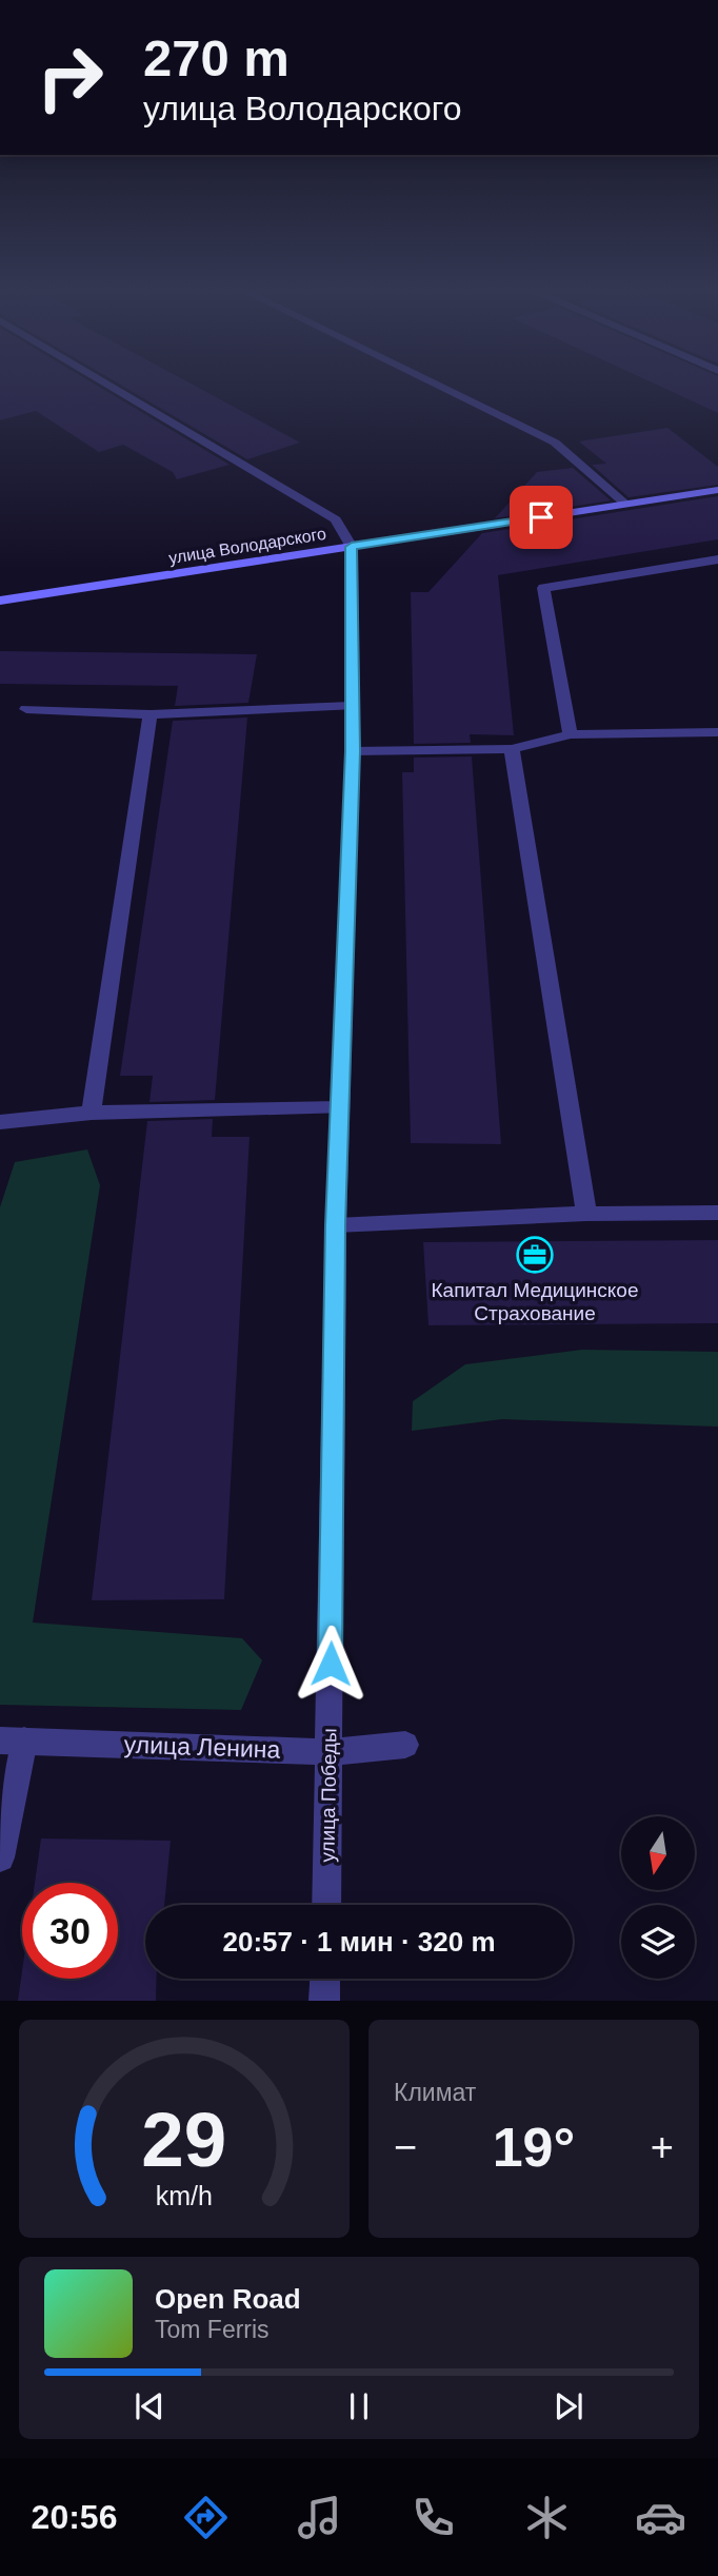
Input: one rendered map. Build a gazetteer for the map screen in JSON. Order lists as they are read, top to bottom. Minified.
{"streets":{"main road":["улица Володарского"],"street":["улица Ленина","улица Победы"]},"crossings":[["улица Володарского","улица Победы"],["улица Ленина","улица Победы"]],"places":{"office":["Капитал Медицинское Страхование"]},"north":"bottom","page":{"turn":["270 m","улица Володарского"],"limit":"30","trip":"20:57 · 1 мин · 320 m","tile":"Климат","heat":["−","19°","+"],"song":["Open Road","Tom Ferris"],"tabs":"20:56","gauge":["29","km/h"]}}
